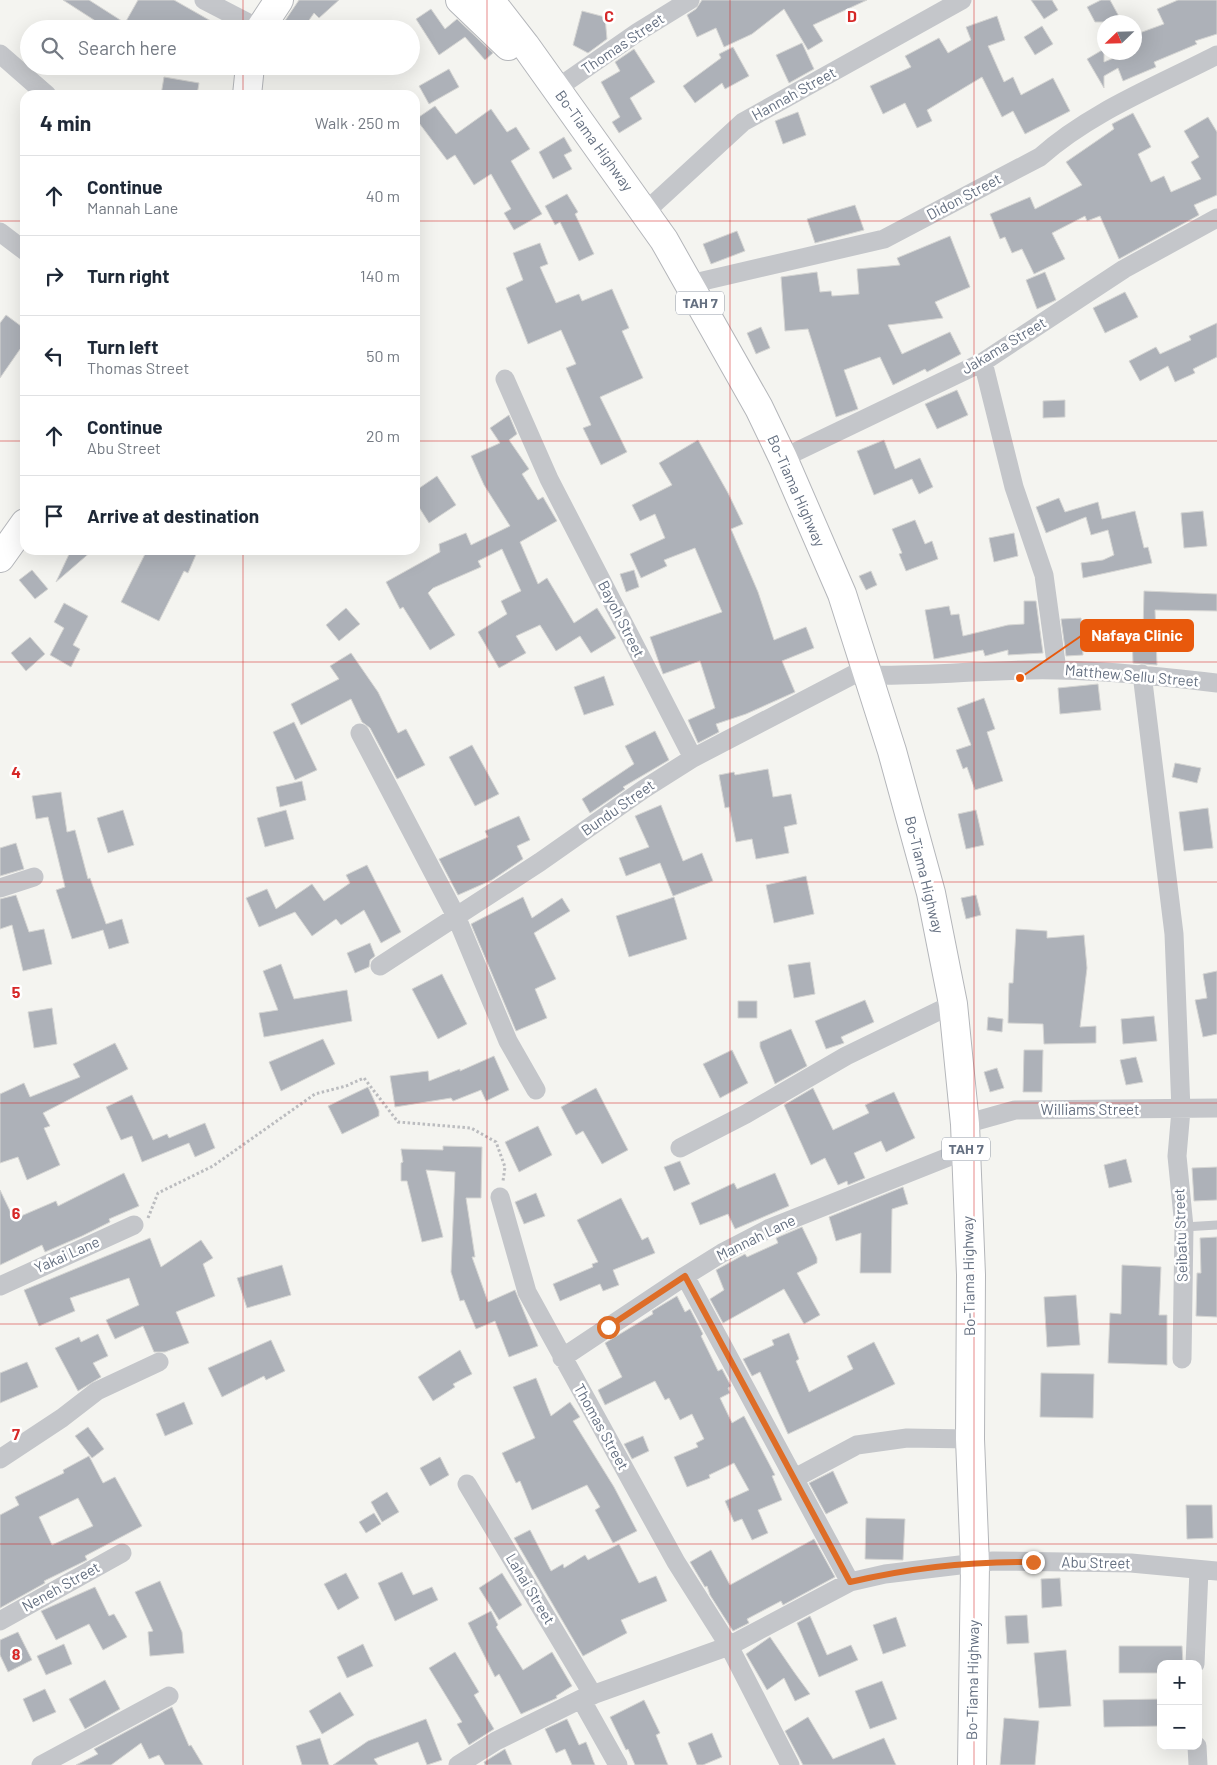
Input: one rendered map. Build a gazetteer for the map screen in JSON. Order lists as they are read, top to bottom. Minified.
{"streets":{"main road":["Bo-Tiama Highway","TAH 7"],"street":["Thomas Street","Hannah Street","Didon Street","Jakama Street","Bayoh Street","Matthew Sellu Street","Bundu Street","Williams Street","Seibatu Street","Mannah Lane","Yakai Lane","Abu Street","Neneh Street","Lahai Street"]},"crossings":[["Thomas Street","Bo-Tiama Highway"],["Thomas Street","Mannah Lane"],["Hannah Street","Bo-Tiama Highway"],["Bo-Tiama Highway","Didon Street"],["Bo-Tiama Highway","Jakama Street"],["Bo-Tiama Highway","Matthew Sellu Street"],["Bo-Tiama Highway","Bundu Street"],["Bo-Tiama Highway","Williams Street"],["Bo-Tiama Highway","Mannah Lane"],["Bo-Tiama Highway","Abu Street"],["Bayoh Street","Bundu Street"],["Matthew Sellu Street","Bundu Street"],["Matthew Sellu Street","Seibatu Street"],["Williams Street","Seibatu Street"],["Williams Street","Mannah Lane"]],"places":["Nafaya Clinic"],"north":"bottom left","page":{"search":"Search here","heading":["4 min","Walk · 250 m"],"list":[["Continue","Mannah Lane","40 m"],["Turn right","140 m"],["Turn left","Thomas Street","50 m"],["Continue","Abu Street","20 m"],"Arrive at destination"],"map_buttons":["+","−"]},"grid":{"columns":["C","D"],"rows":["4","5","6","7","8"]}}
